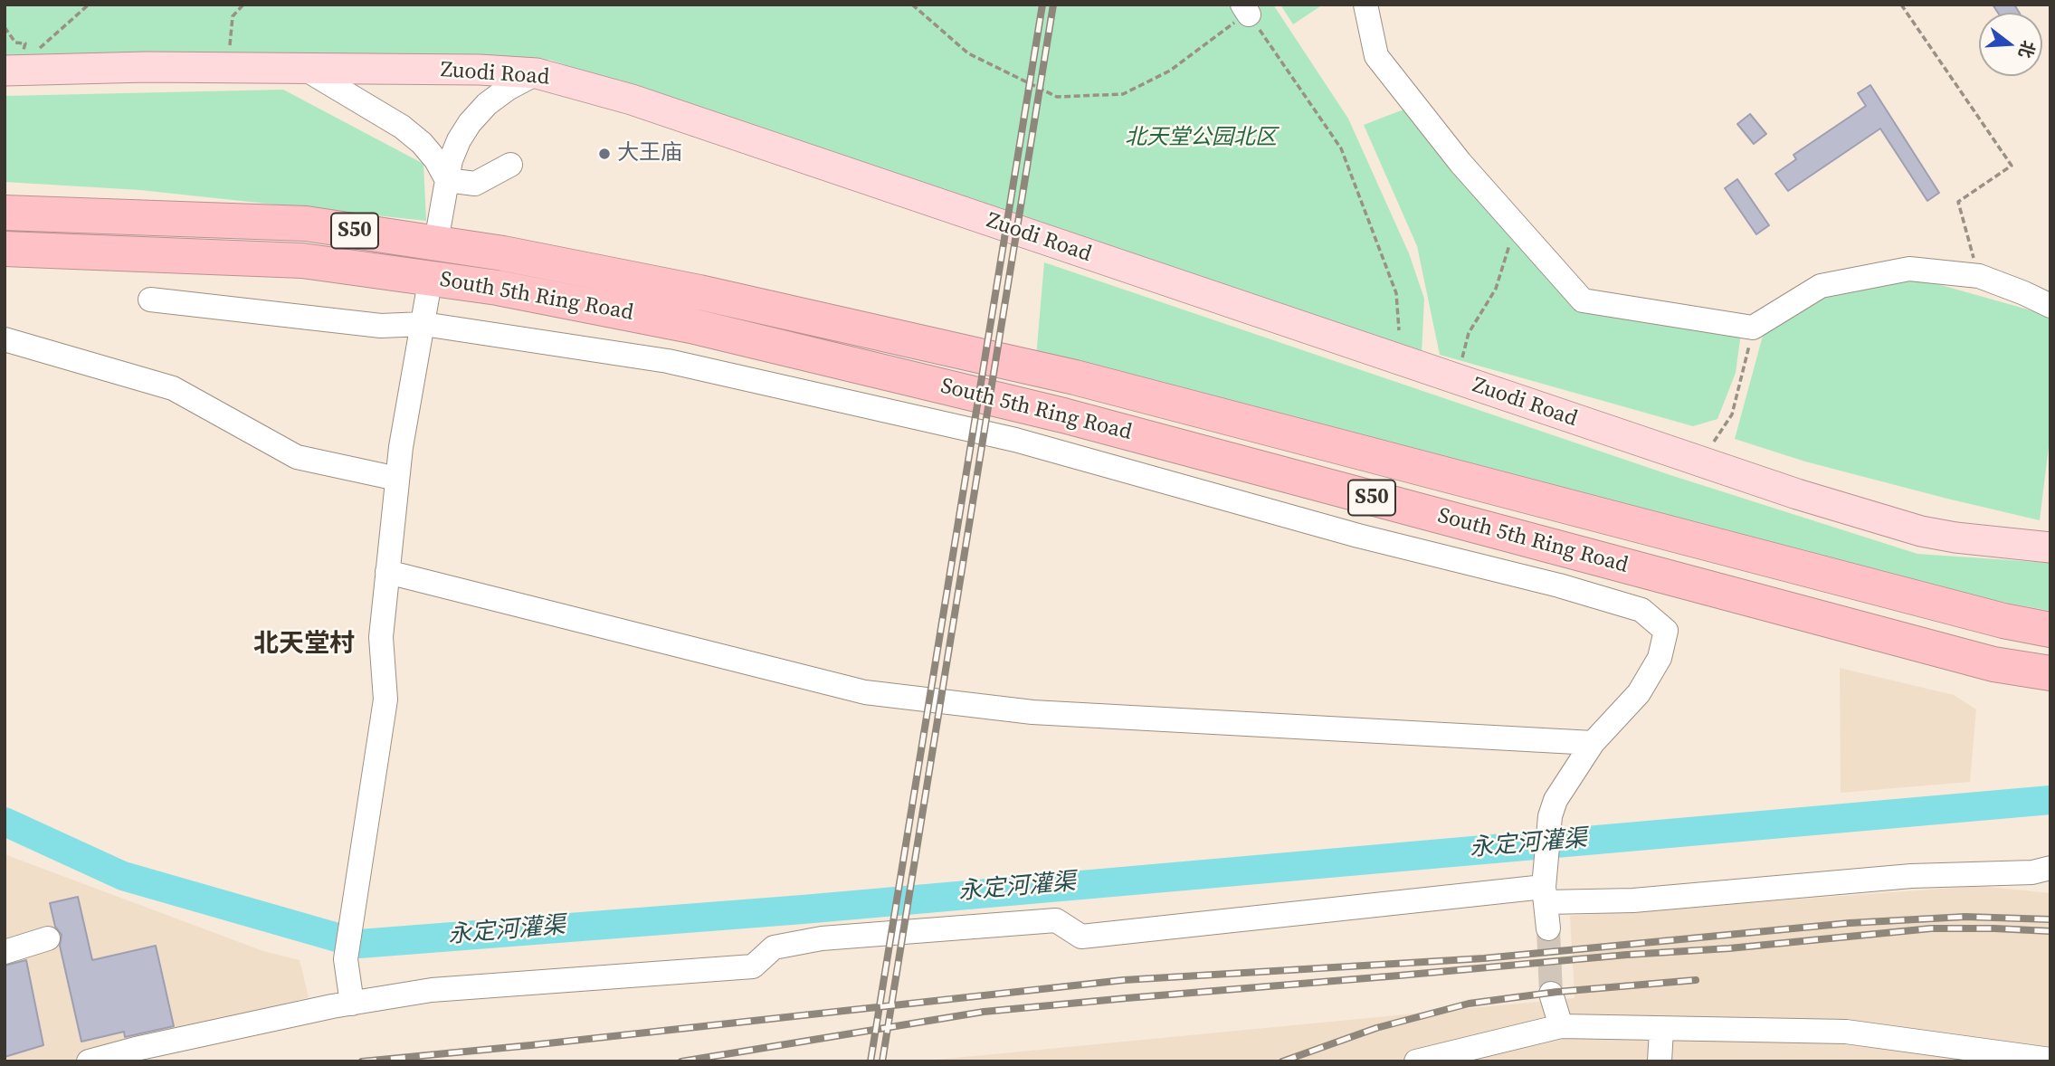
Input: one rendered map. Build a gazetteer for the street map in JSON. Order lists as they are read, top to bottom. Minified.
{"streets":{"highway":["S50","South 5th Ring Road"],"main road":["Zuodi Road"]},"districts":["北天堂村"],"water":["永定河灌渠"],"parks":["北天堂公园北区"],"places":["大王庙"],"north":"right"}
